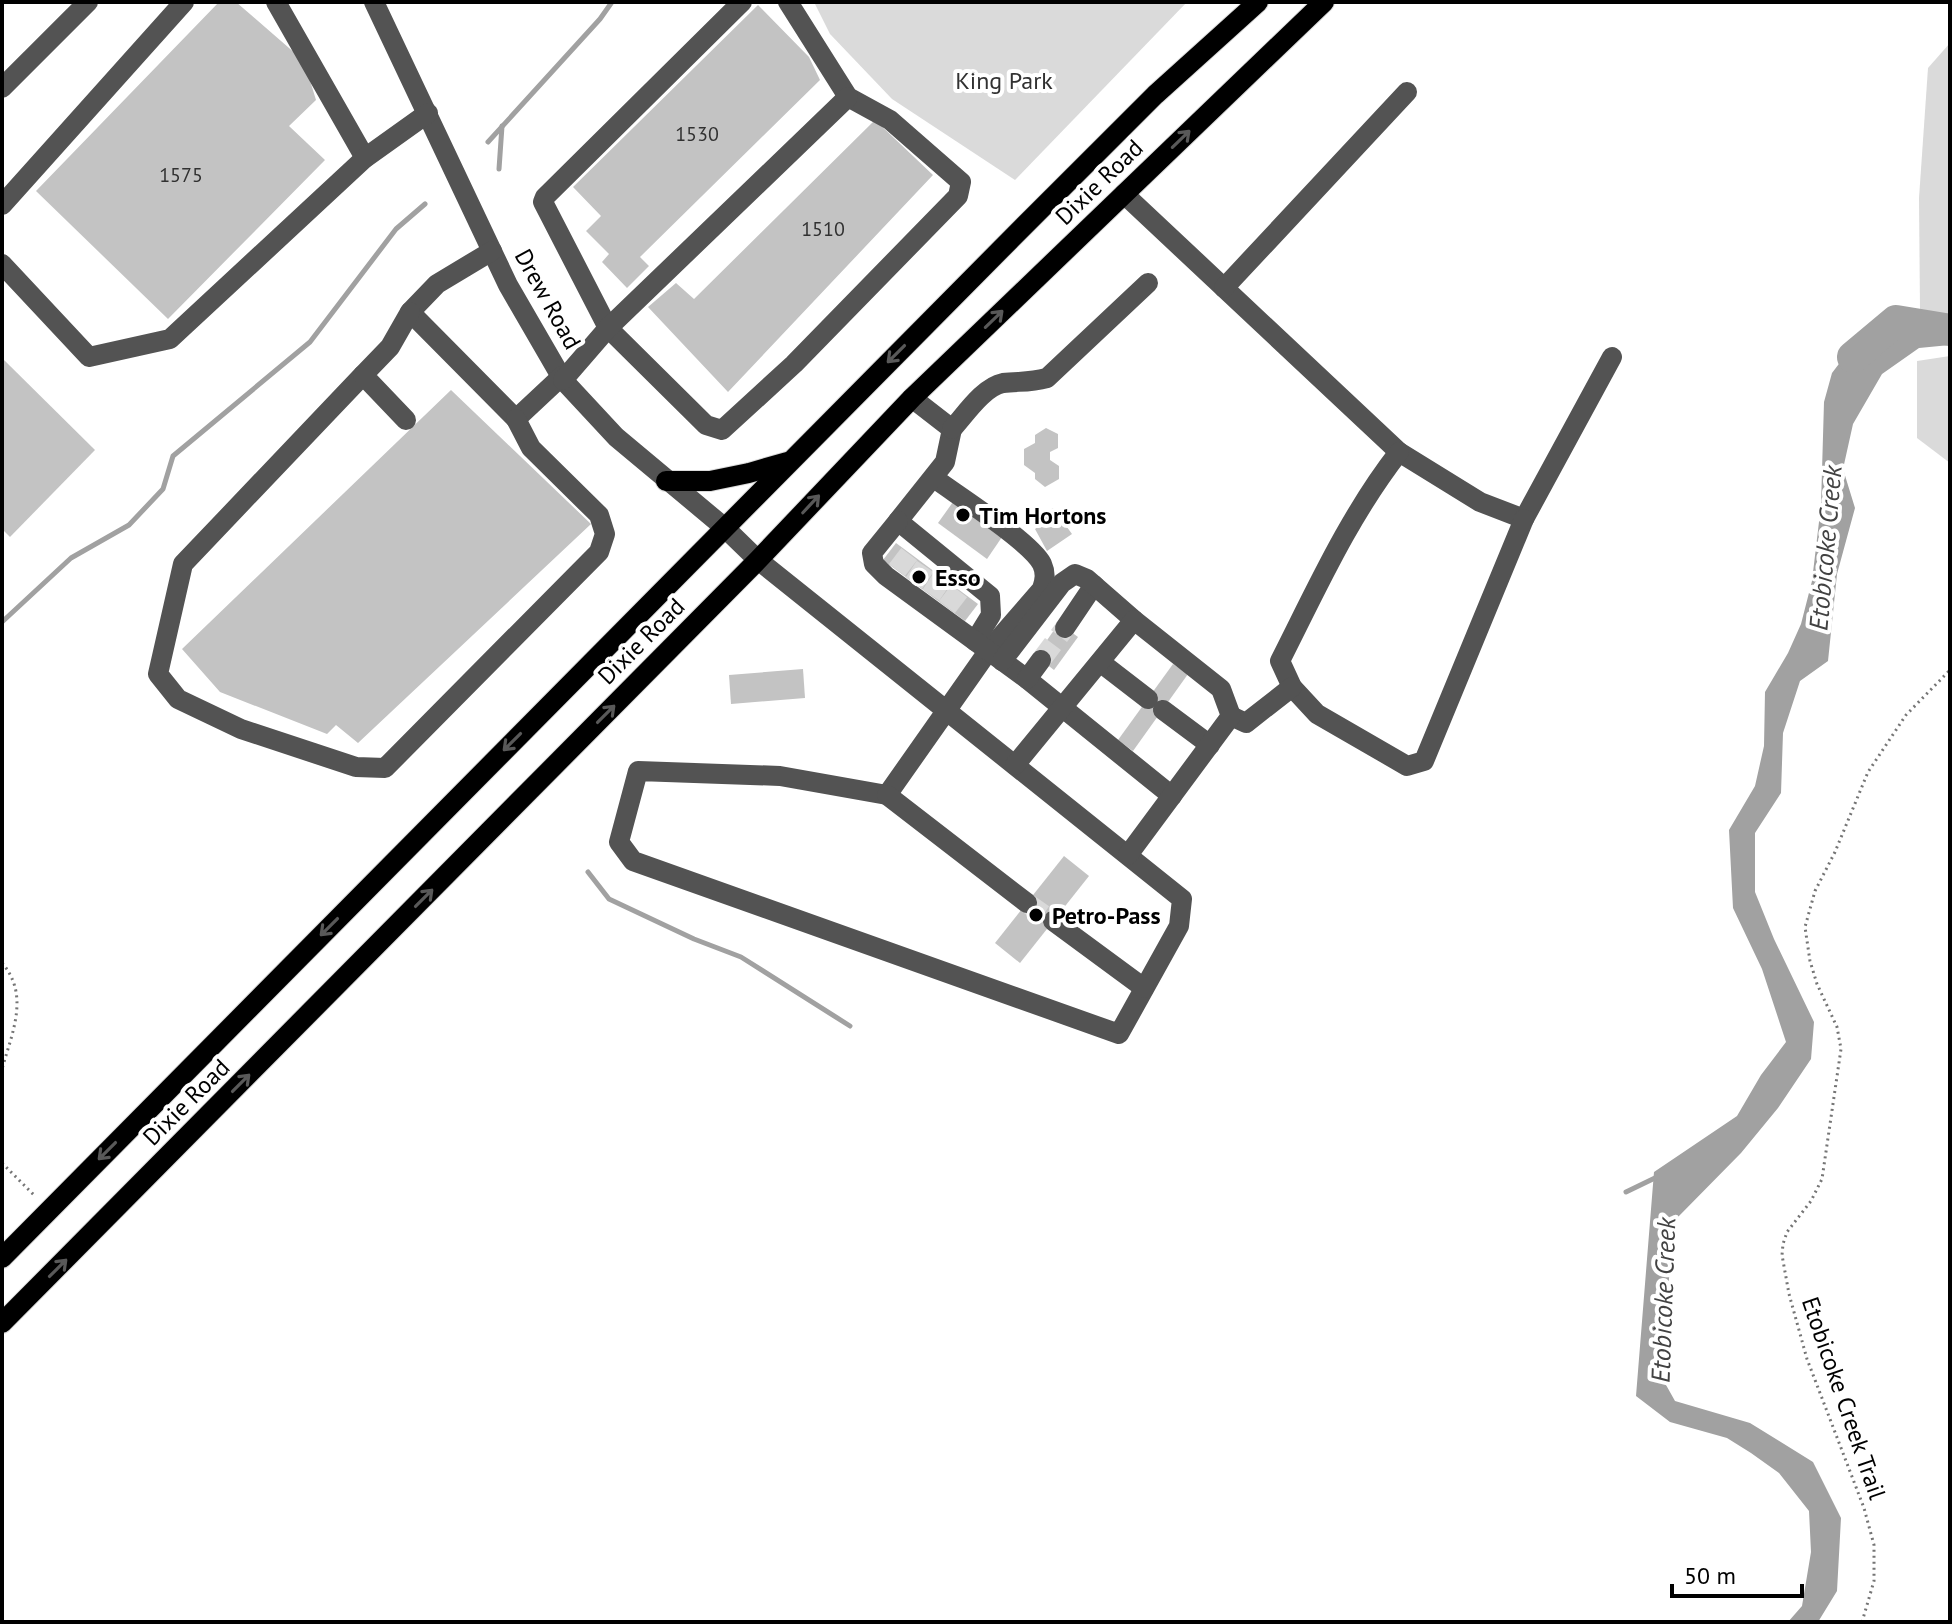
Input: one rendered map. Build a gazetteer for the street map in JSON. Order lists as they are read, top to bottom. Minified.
{"streets":{"main road":["Dixie Road"],"street":["Drew Road"],"path":["Etobicoke Creek Trail"]},"crossings":[["Dixie Road","Drew Road"]],"water":["Etobicoke Creek"],"parks":["King Park"],"places":["Tim Hortons","Esso","Petro-Pass"],"house_numbers":["1530","1575","1510"],"scale_bar":"50 m"}
